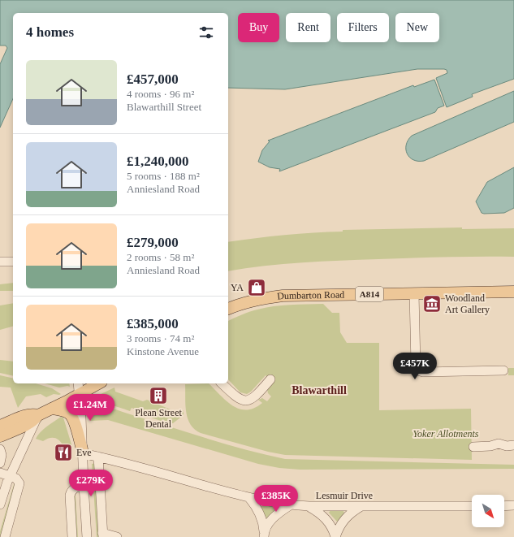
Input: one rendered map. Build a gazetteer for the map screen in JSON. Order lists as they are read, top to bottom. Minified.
{"streets":{"main road":["A814","Dumbarton Road"],"street":["Lesmuir Drive"]},"districts":["Blawarthill"],"parks":["Yoker Allotments"],"places":{"shop":["YA"],"museum":["Woodland Art Gallery"],"building":["Plean Street Dental"],"restaurant":["Eve"]},"north":"bottom right","page":{"chip":["Buy","Rent","Filters","New"],"heading":"4 homes","list":[{"name":"£457,000","note":"4 rooms · 96 m² · Blawarthill Street"},{"name":"£1,240,000","note":"5 rooms · 188 m² · Anniesland Road"},{"name":"£279,000","note":"2 rooms · 58 m² · Anniesland Road"},{"name":"£385,000","note":"3 rooms · 74 m² · Kinstone Avenue"}],"price":["£457K","£1.24M","£279K","£385K"]}}
